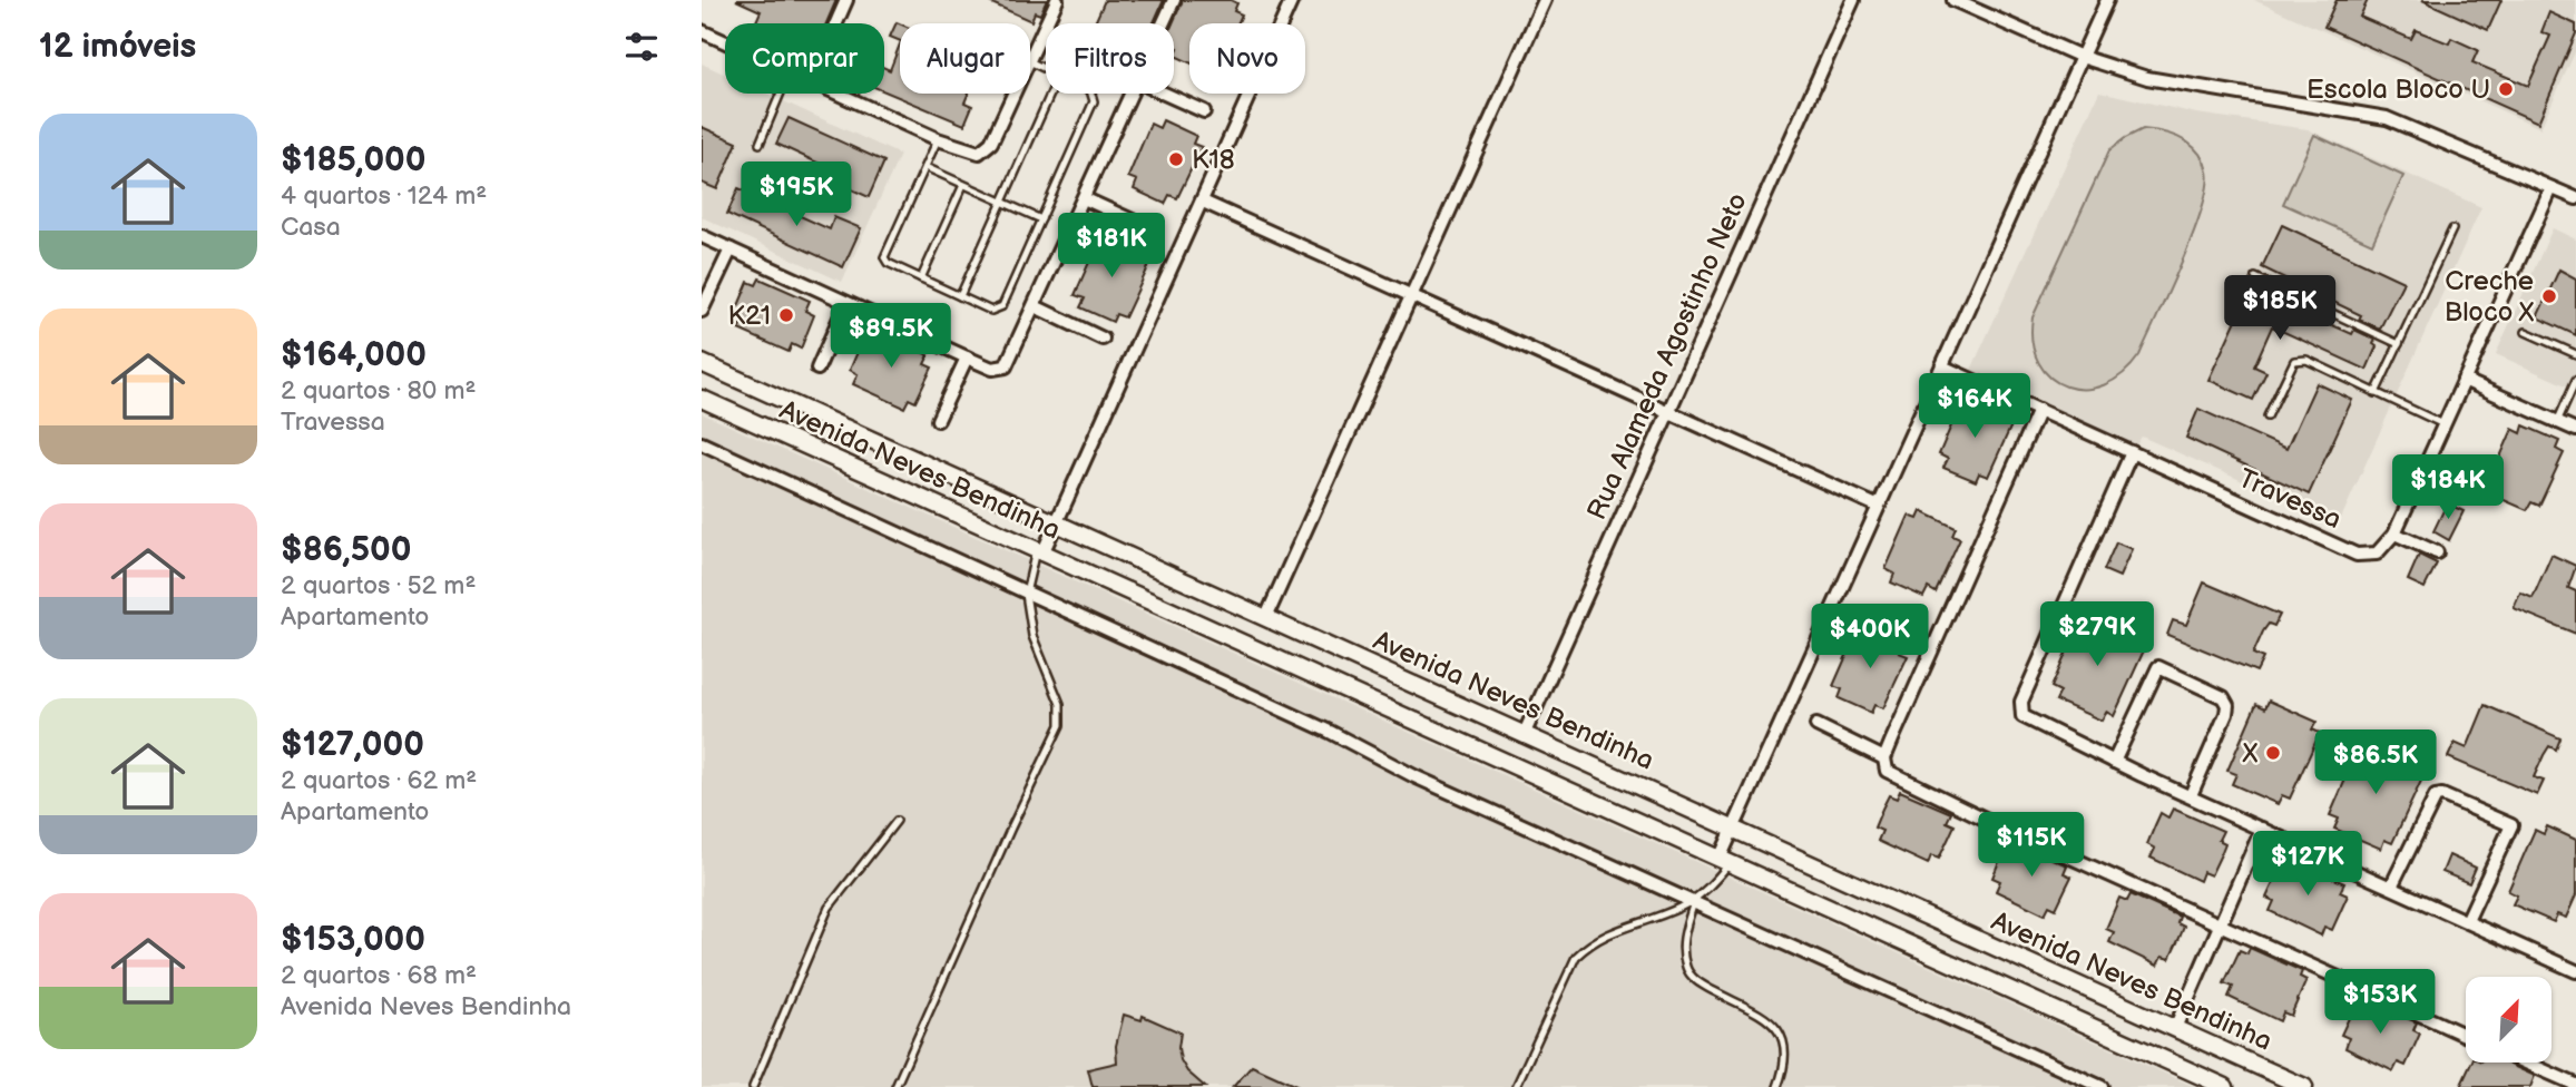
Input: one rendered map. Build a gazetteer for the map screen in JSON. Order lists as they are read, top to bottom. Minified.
{"streets":{"street":["Rua Alameda Agostinho Neto","Avenida Neves Bendinha","Travessa"]},"crossings":[["Rua Alameda Agostinho Neto","Avenida Neves Bendinha"]],"places":["Escola Bloco U","K18","Creche Bloco X","K21","X"],"north":"top right","page":{"heading":"12 imóveis","chip":["Comprar","Alugar","Filtros","Novo"],"list":[{"name":"$185,000","note":"4 quartos · 124 m² · Casa"},{"name":"$164,000","note":"2 quartos · 80 m² · Travessa"},{"name":"$86,500","note":"2 quartos · 52 m² · Apartamento"},{"name":"$127,000","note":"2 quartos · 62 m² · Apartamento"},{"name":"$153,000","note":"2 quartos · 68 m² · Avenida Neves Bendinha"}],"price":["$195K","$181K","$185K","$89.5K","$164K","$184K","$279K","$400K","$86.5K","$115K","$127K","$153K"]}}
